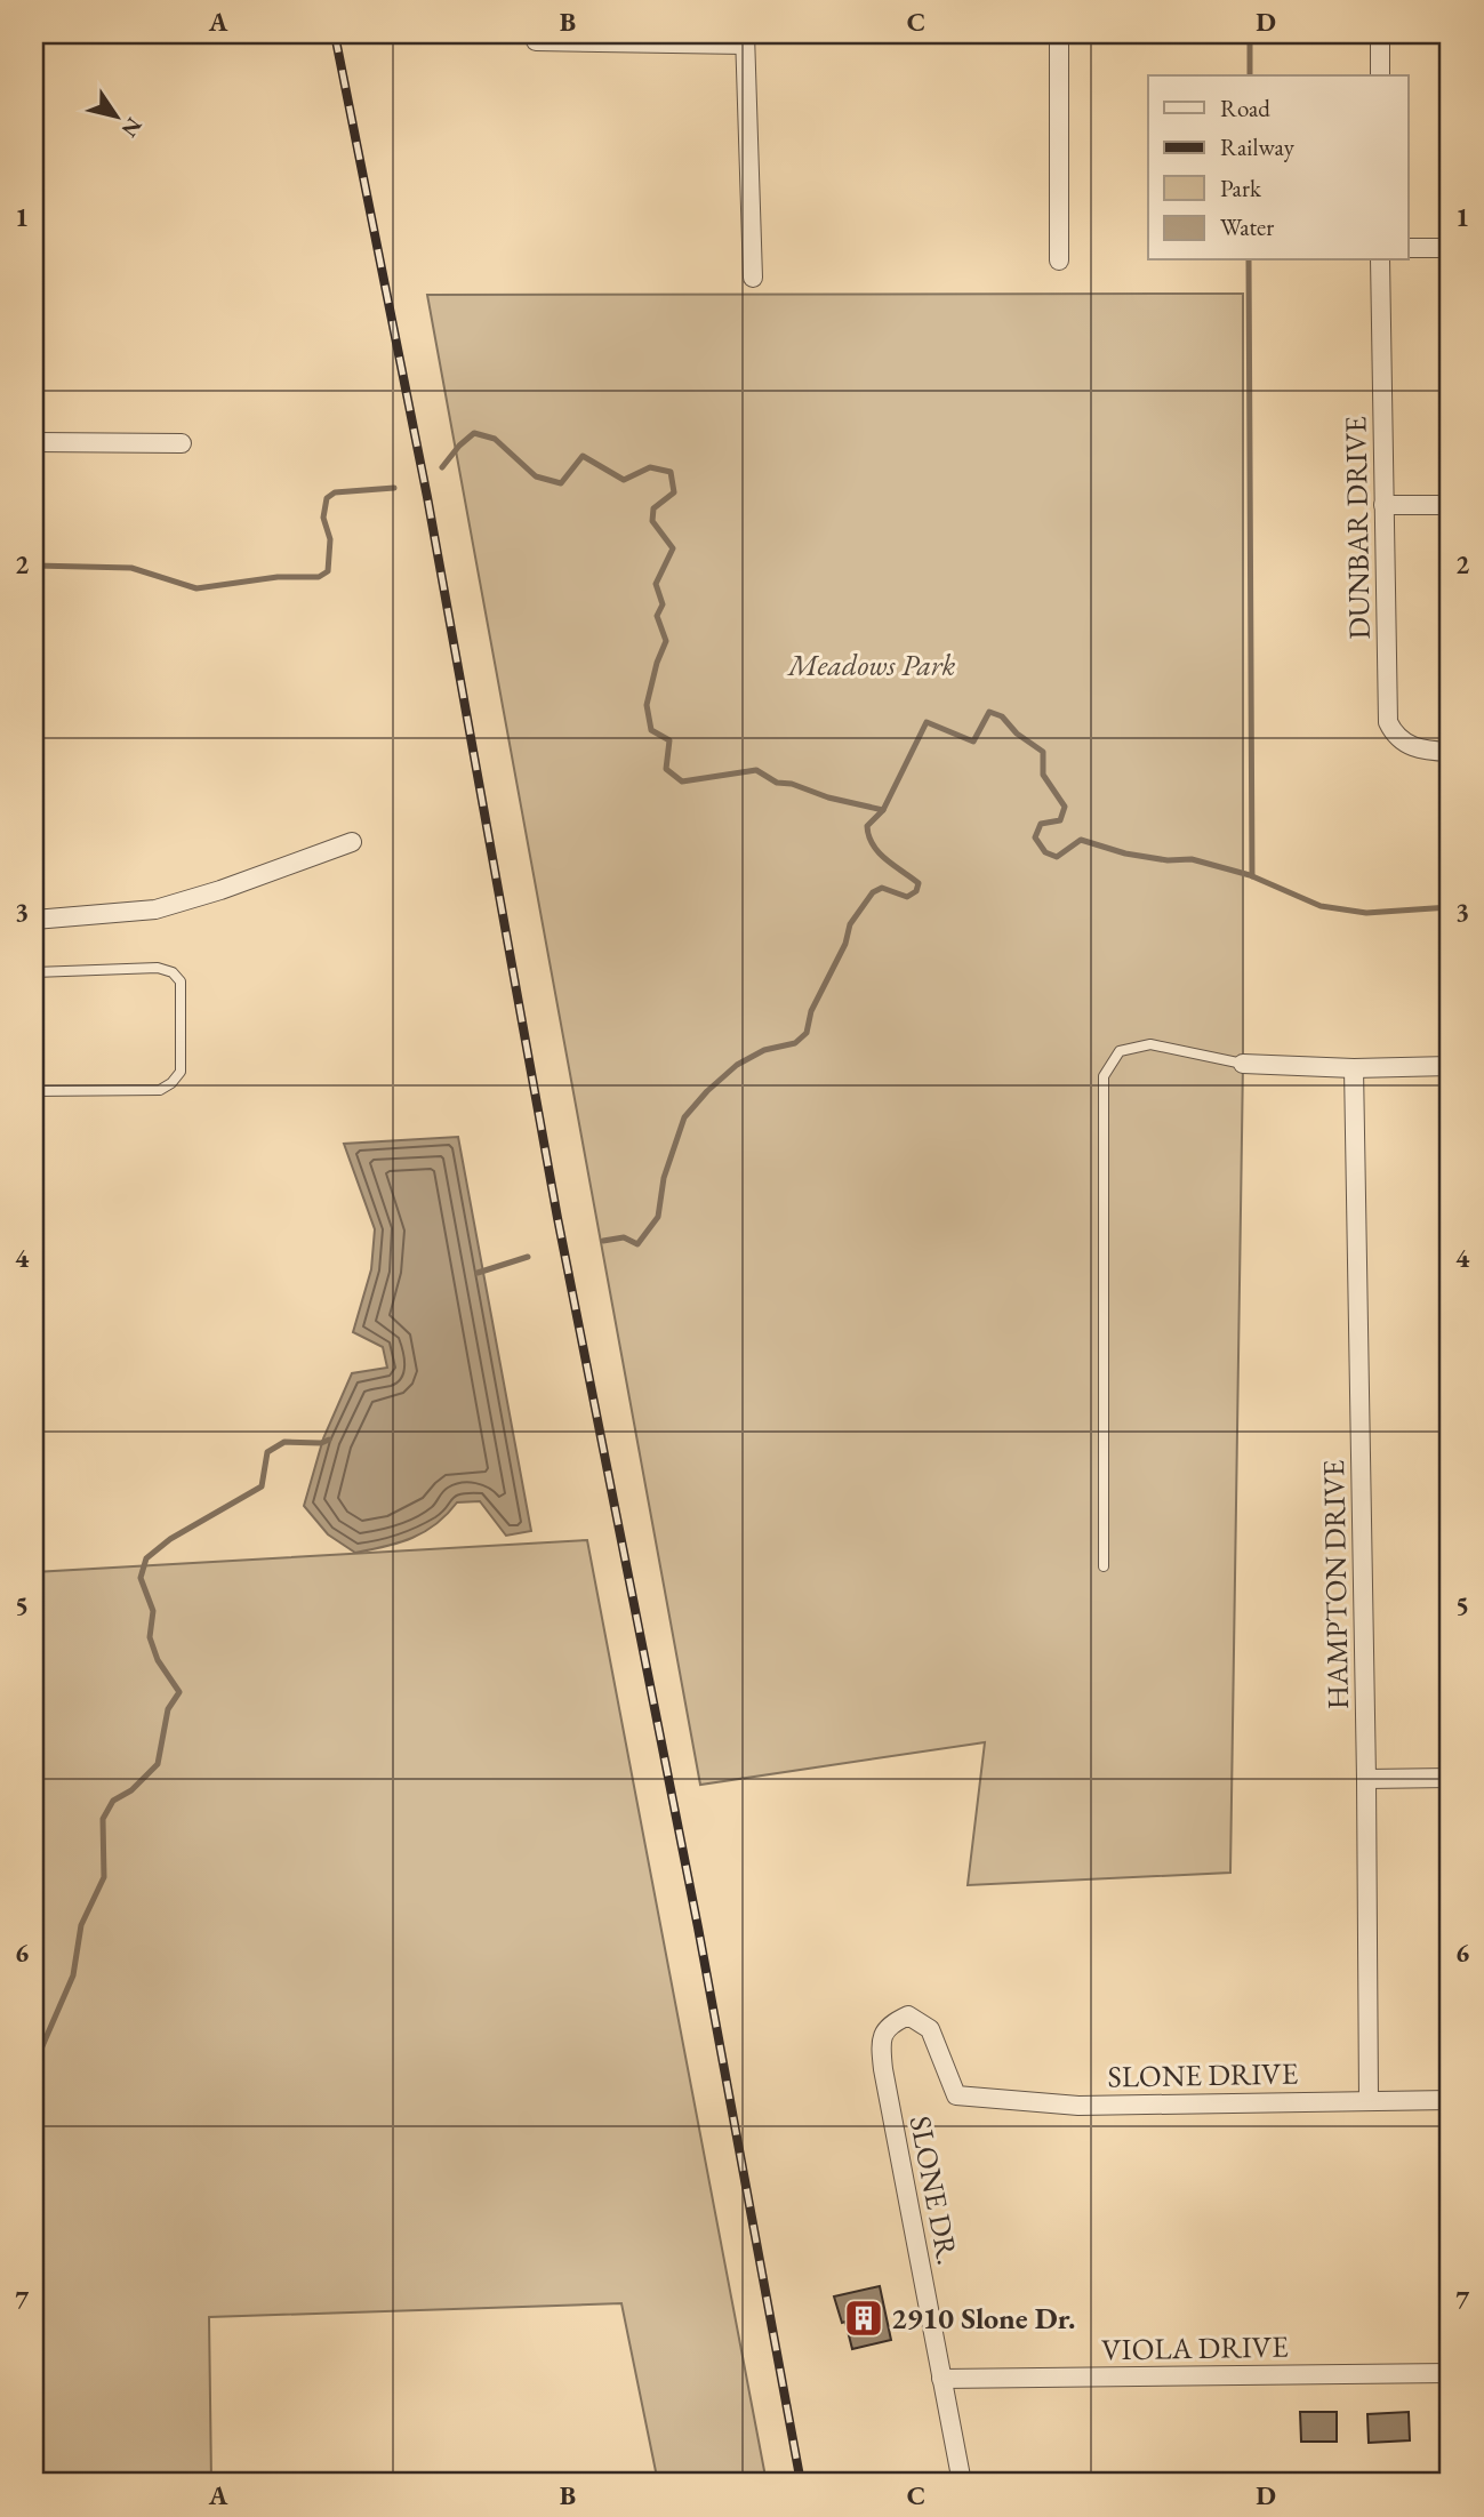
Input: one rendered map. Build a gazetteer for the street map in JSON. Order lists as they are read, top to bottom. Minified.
{"streets":{"street":["DUNBAR DRIVE","HAMPTON DRIVE","SLONE DRIVE","SLONE DR.","VIOLA DRIVE"]},"crossings":[["HAMPTON DRIVE","SLONE DRIVE"],["SLONE DRIVE","SLONE DR."],["SLONE DR.","VIOLA DRIVE"]],"parks":["Meadows Park"],"places":{"building":["2910 Slone Dr."]},"legend":["Road","Railway","Park","Water"],"north":"bottom right","grid":{"columns":["A","B","C","D"],"rows":["1","2","3","4","5","6","7"]}}
